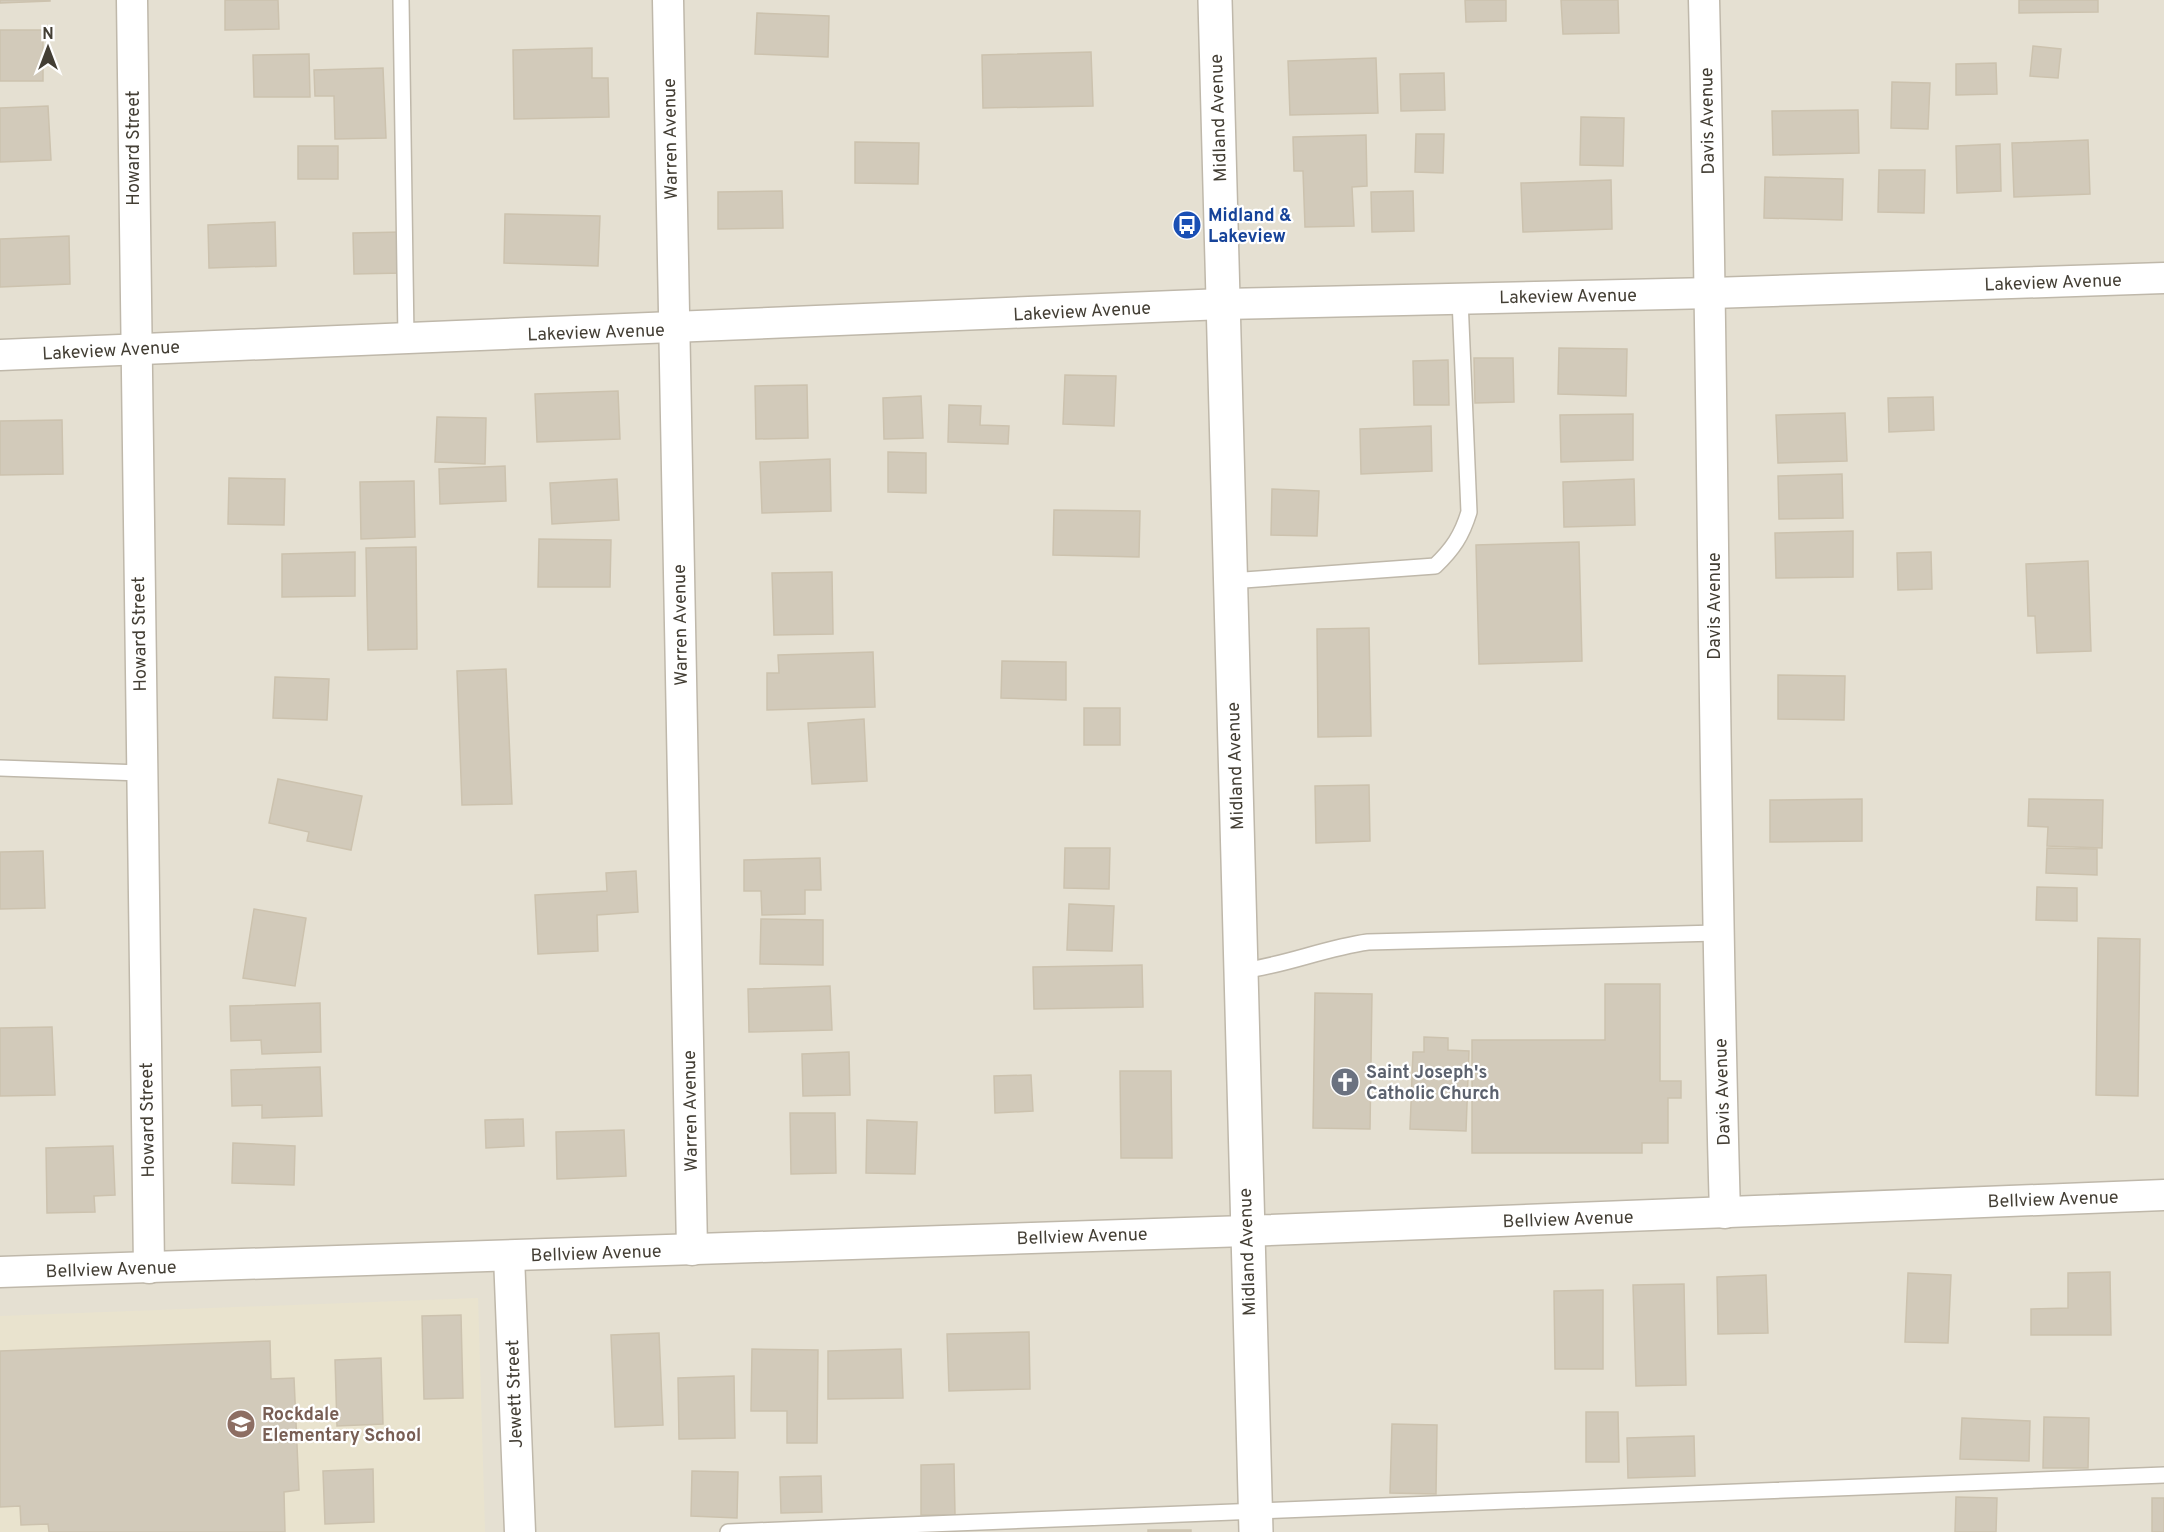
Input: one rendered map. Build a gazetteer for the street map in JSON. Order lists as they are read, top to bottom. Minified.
{"streets":{"street":["Midland Avenue","Davis Avenue","Warren Avenue","Howard Street","Lakeview Avenue","Bellview Avenue","Jewett Street"]},"crossings":[["Midland Avenue","Lakeview Avenue"],["Midland Avenue","Bellview Avenue"],["Davis Avenue","Lakeview Avenue"],["Davis Avenue","Bellview Avenue"],["Warren Avenue","Lakeview Avenue"],["Warren Avenue","Bellview Avenue"],["Howard Street","Lakeview Avenue"],["Howard Street","Bellview Avenue"],["Bellview Avenue","Jewett Street"]],"places":{"bus stop":["Midland & Lakeview"],"church":["Saint Joseph's Catholic Church"],"school or university":["Rockdale Elementary School"]},"north":"top"}
